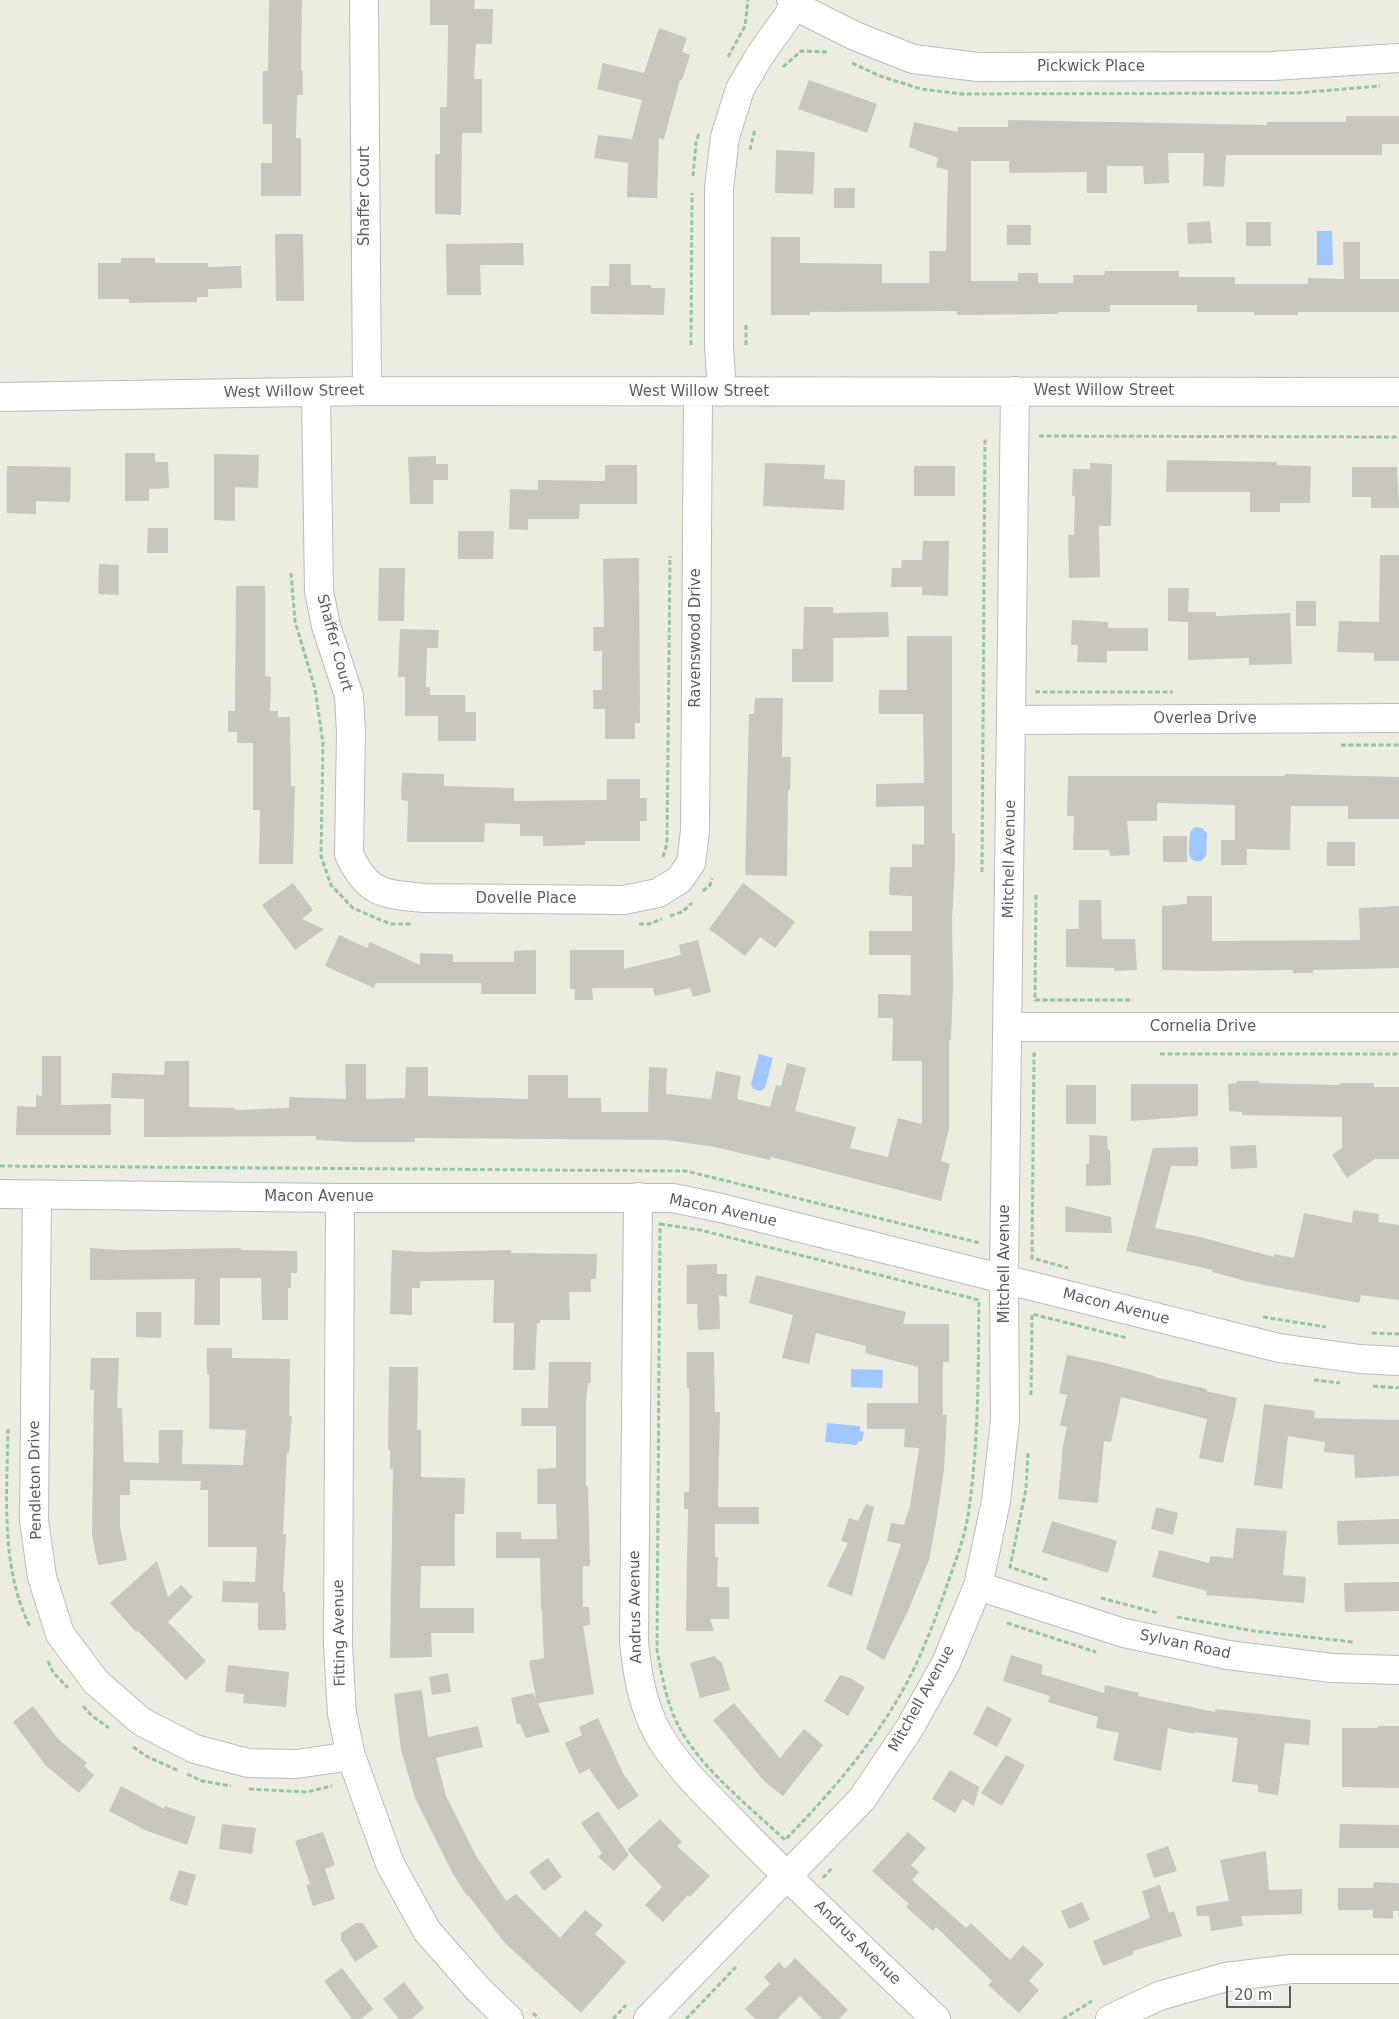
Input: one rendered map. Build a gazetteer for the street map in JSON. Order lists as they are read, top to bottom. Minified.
{"streets":{"street":["Pickwick Place","Shaffer Court","West Willow Street","Ravenswood Drive","Overlea Drive","Mitchell Avenue","Dovelle Place","Cornelia Drive","Macon Avenue","Pendleton Drive","Andrus Avenue","Fitting Avenue","Sylvan Road"]},"crossings":[["Pickwick Place","Ravenswood Drive"],["Shaffer Court","West Willow Street"],["Shaffer Court","Dovelle Place"],["West Willow Street","Ravenswood Drive"],["West Willow Street","Mitchell Avenue"],["Ravenswood Drive","Dovelle Place"],["Overlea Drive","Mitchell Avenue"],["Mitchell Avenue","Cornelia Drive"],["Mitchell Avenue","Macon Avenue"],["Mitchell Avenue","Andrus Avenue"],["Mitchell Avenue","Sylvan Road"],["Macon Avenue","Pendleton Drive"],["Macon Avenue","Andrus Avenue"],["Macon Avenue","Fitting Avenue"],["Pendleton Drive","Fitting Avenue"]],"scale_bar":"20 m"}
